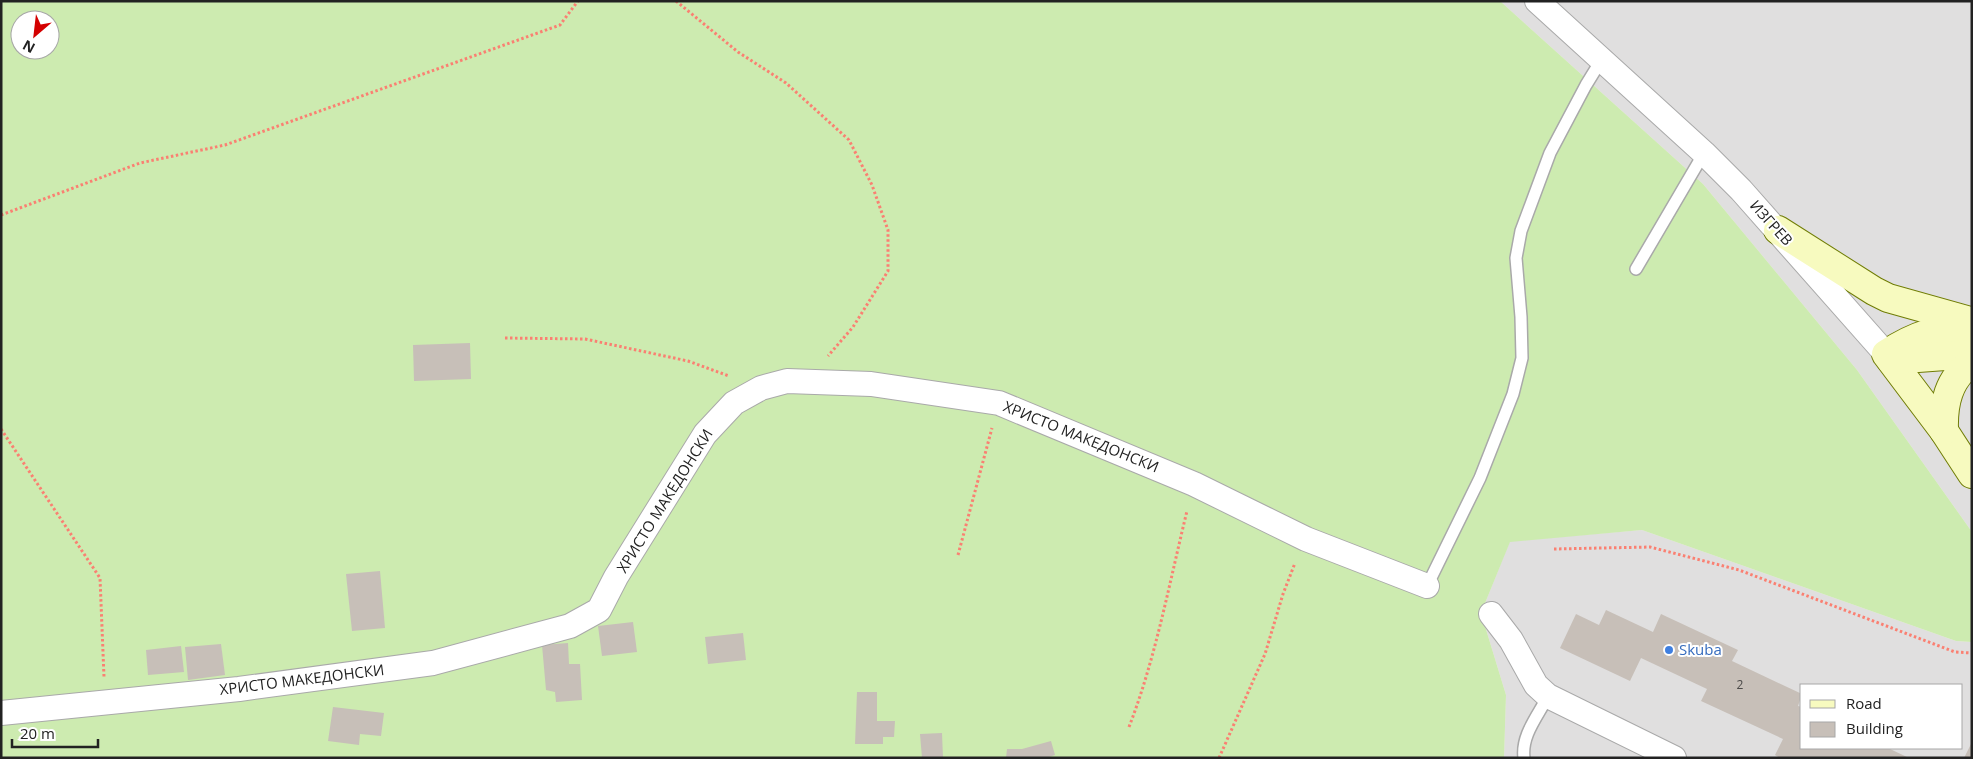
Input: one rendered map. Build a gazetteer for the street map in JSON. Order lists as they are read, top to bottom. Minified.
{"streets":{"main road":["ИЗГРЕВ"],"street":["ХРИСТО МАКЕДОНСКИ"]},"places":["Skuba"],"house_numbers":["2"],"legend":["Road","Building"],"scale_bar":"20 m","north":"bottom left"}
